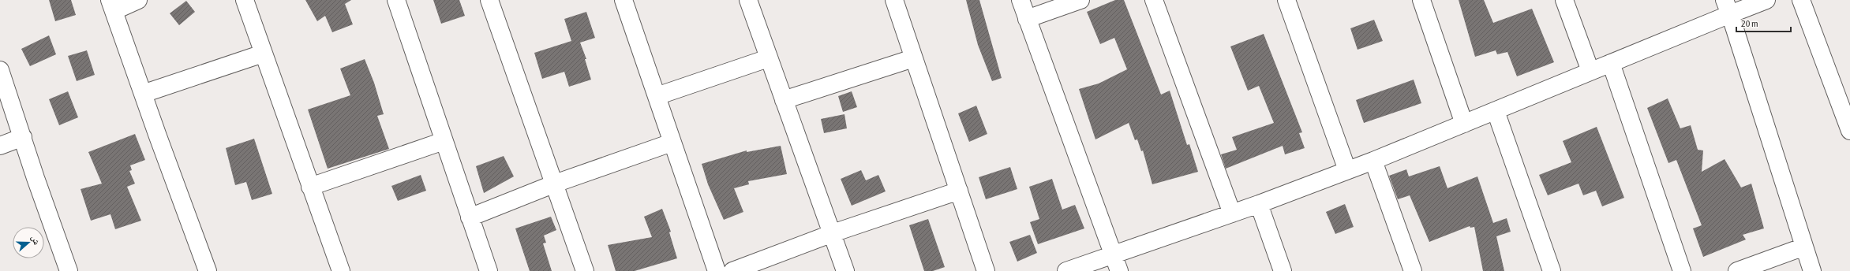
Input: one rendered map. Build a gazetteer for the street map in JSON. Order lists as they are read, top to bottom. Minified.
{"scale_bar":"20 m","north":"right"}
